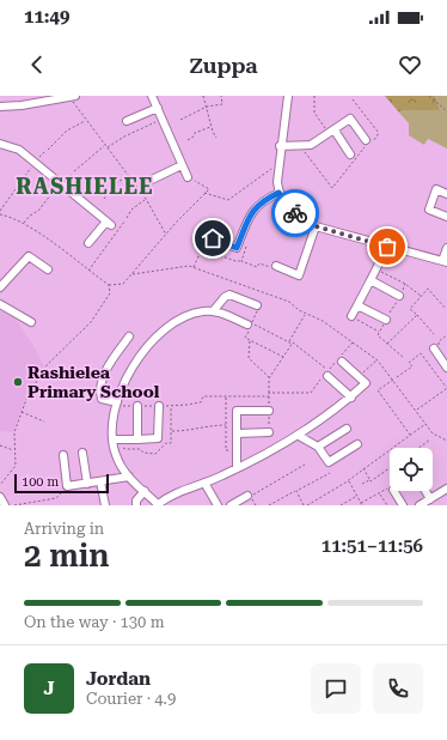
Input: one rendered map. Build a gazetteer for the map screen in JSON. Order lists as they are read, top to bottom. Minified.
{"districts":["RASHIELEE"],"places":["Rashielea Primary School"],"scale_bar":"100 m","page":{"status":"11:49","header":"Zuppa","scale":"100 m","heading":["2 min","Arriving in","11:51–11:56"],"panel":["Jordan","Courier · 4.9"],"bar":"On the way · 130 m","round":"J"}}
